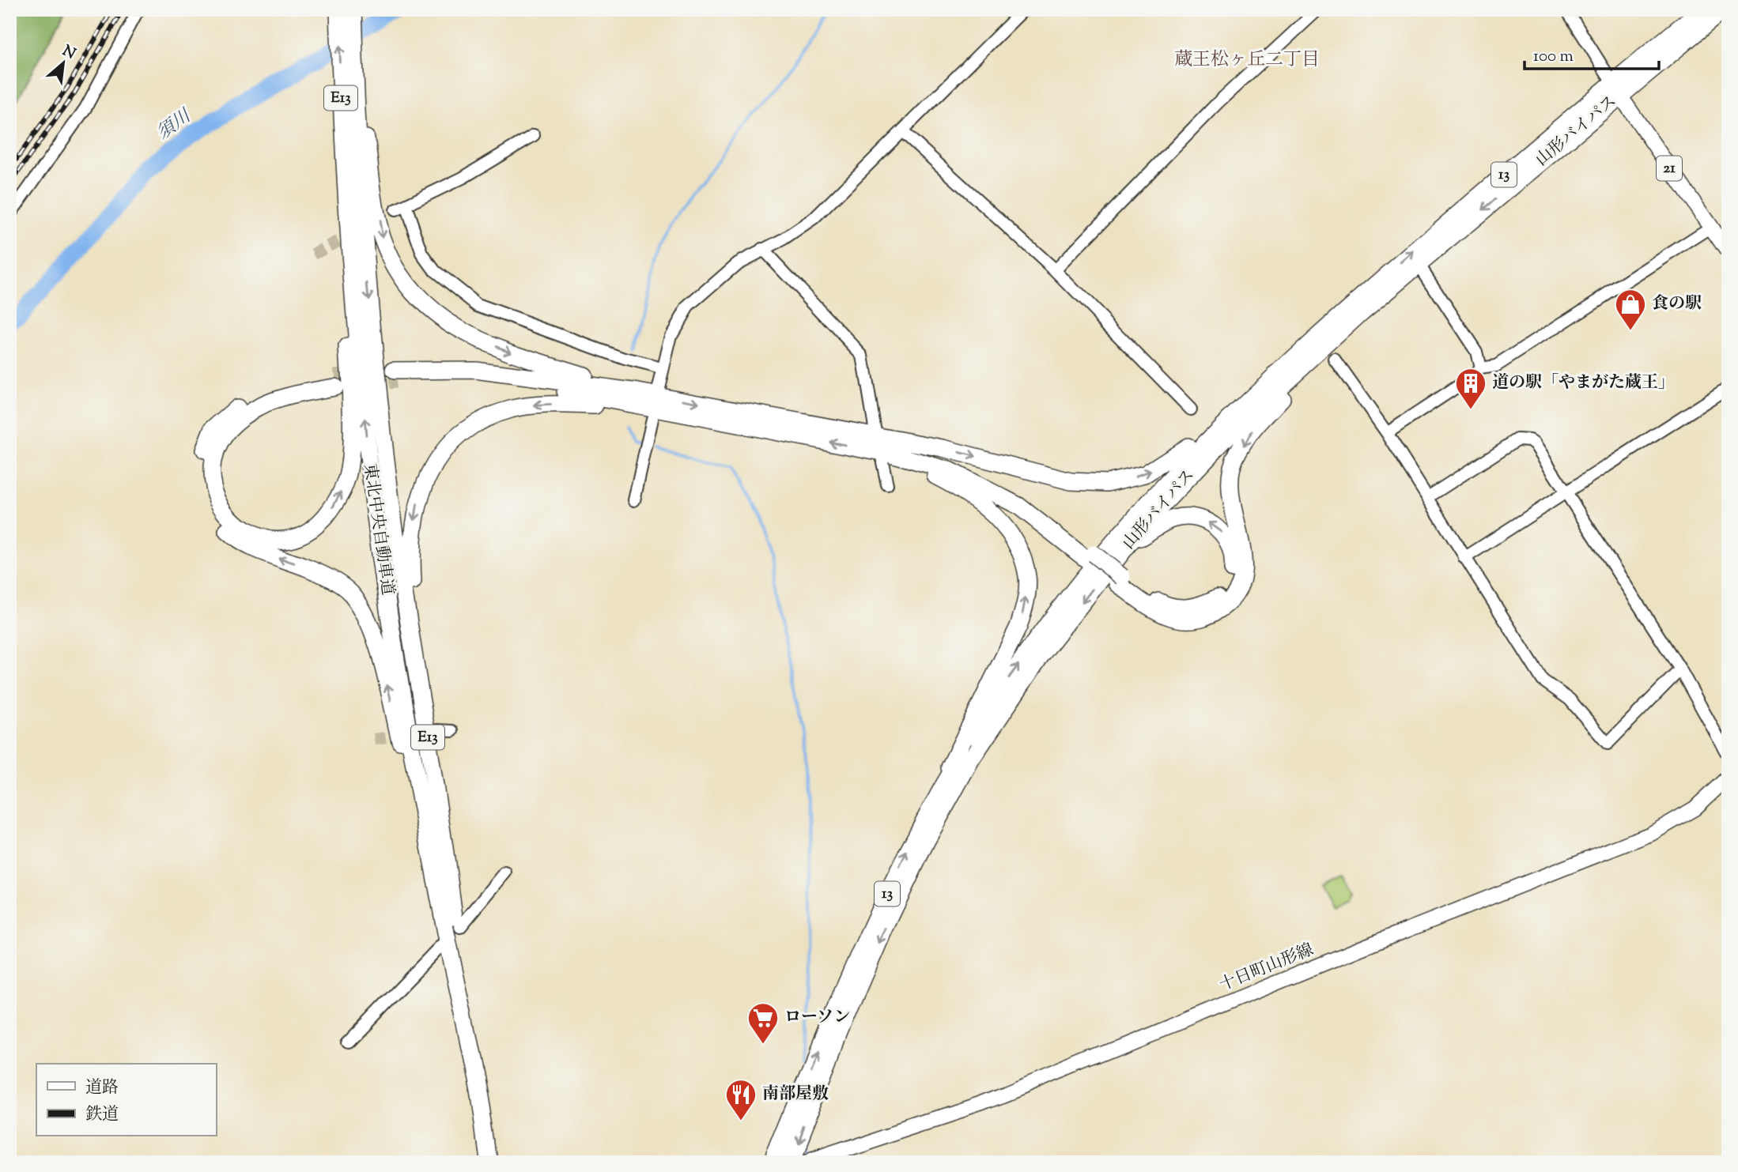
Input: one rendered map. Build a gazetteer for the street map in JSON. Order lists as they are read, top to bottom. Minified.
{"streets":{"highway":["E13","山形バイパス","13","東北中央自動車道"],"main road":["21","十日町山形線"]},"crossings":[["E13","東北中央自動車道"],["山形バイパス","21"]],"districts":["蔵王松ヶ丘二丁目"],"water":["須川"],"places":{"shop":["食の駅"],"building":["道の駅「やまがた蔵王」"],"supermarket":["ローソン"],"restaurant":["南部屋敷"]},"legend":["道路","鉄道"],"scale_bar":"100 m","north":"top right"}
